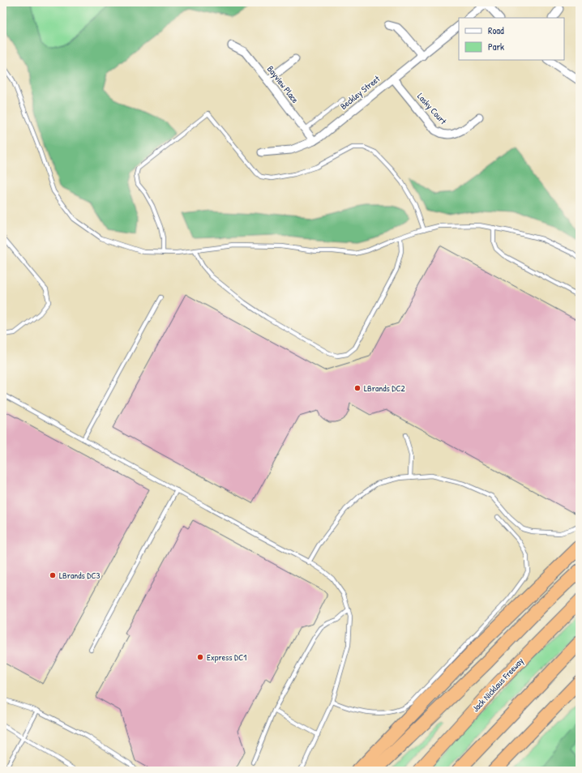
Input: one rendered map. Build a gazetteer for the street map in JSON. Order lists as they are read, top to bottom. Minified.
{"streets":{"highway":["Jack Nicklaus Freeway"],"street":["Bayview Place","Beckley Street","Lasky Court"]},"crossings":[["Bayview Place","Beckley Street"],["Beckley Street","Lasky Court"]],"places":["LBrands DC2","LBrands DC3","Express DC1"],"legend":["Road","Park"]}
